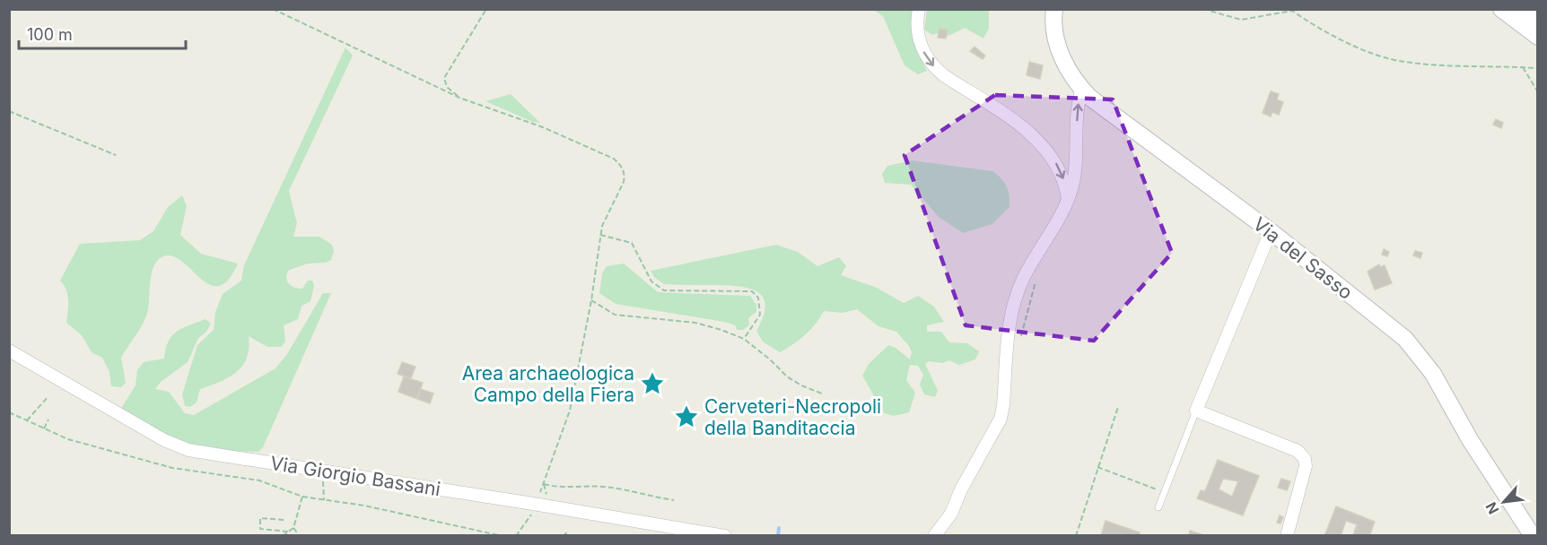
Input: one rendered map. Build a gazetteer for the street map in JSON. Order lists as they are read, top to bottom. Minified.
{"streets":{"street":["Via del Sasso","Via Giorgio Bassani"]},"places":{"place":["Area archaeologica Campo della Fiera","Cerveteri-Necropoli della Banditaccia"]},"scale_bar":"100 m","north":"bottom left"}
